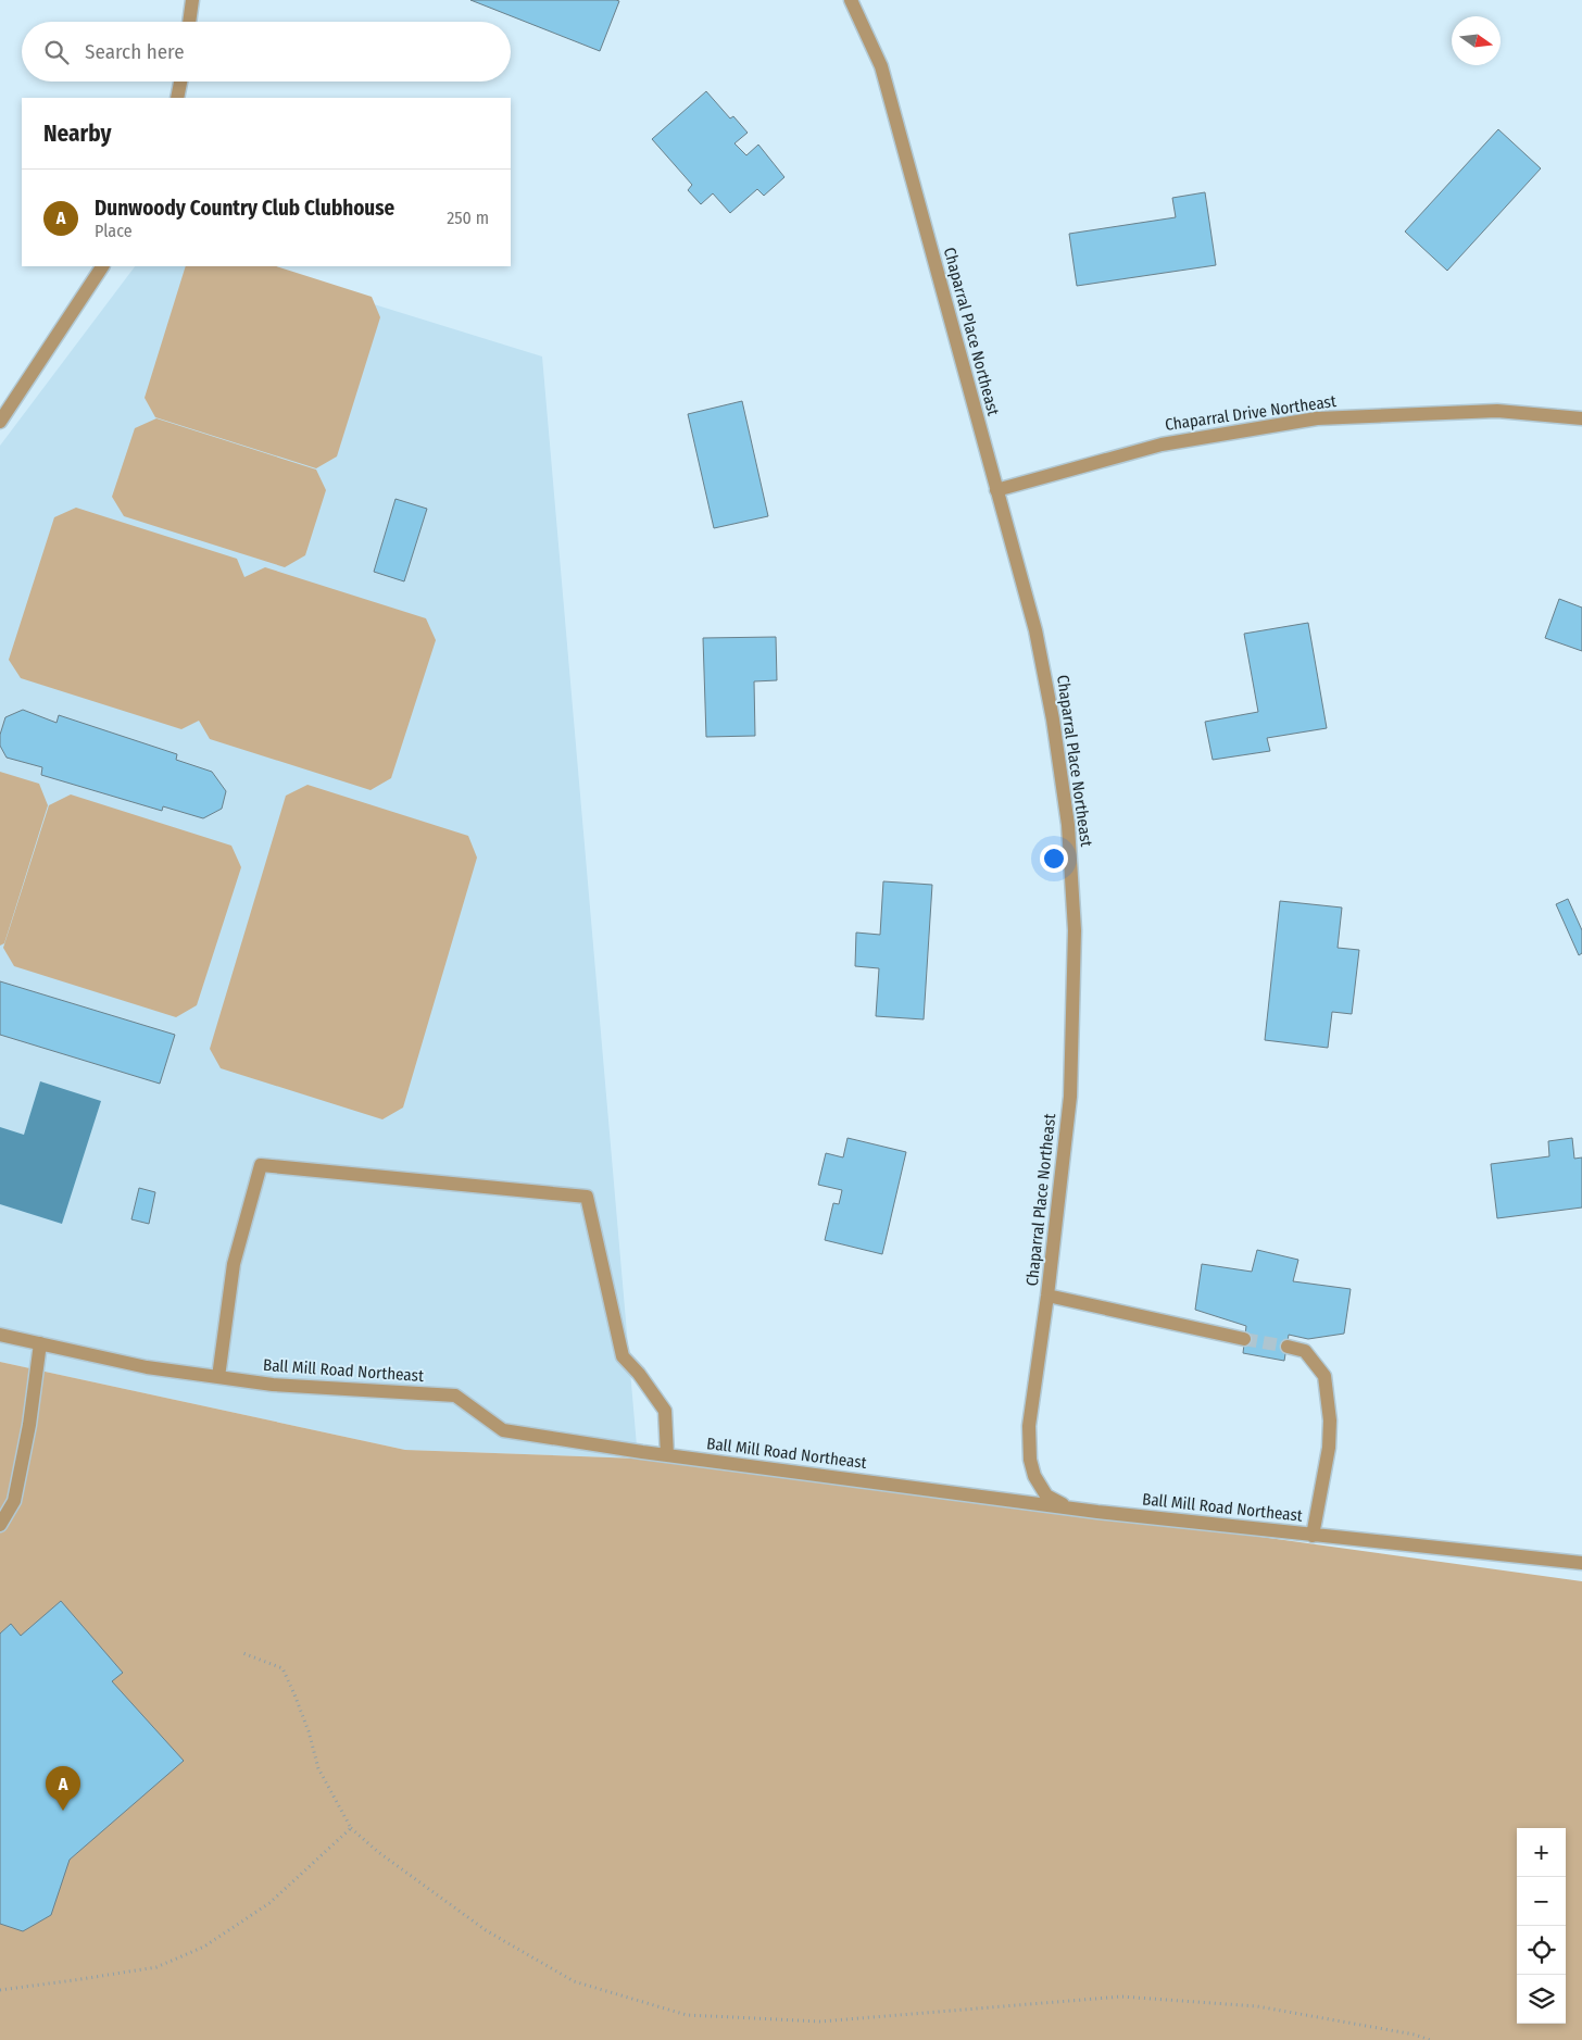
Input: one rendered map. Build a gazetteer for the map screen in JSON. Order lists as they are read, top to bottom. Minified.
{"streets":{"street":["Chaparral Place Northeast","Chaparral Drive Northeast","Ball Mill Road Northeast"]},"crossings":[["Chaparral Place Northeast","Chaparral Drive Northeast"],["Chaparral Place Northeast","Ball Mill Road Northeast"]],"north":"right","page":{"search":"Search here","heading":"Nearby","list":[{"mark":"A","name":"Dunwoody Country Club Clubhouse","note":"Place","value":"250 m"}],"pins":"A","map_buttons":["+","−"]}}
